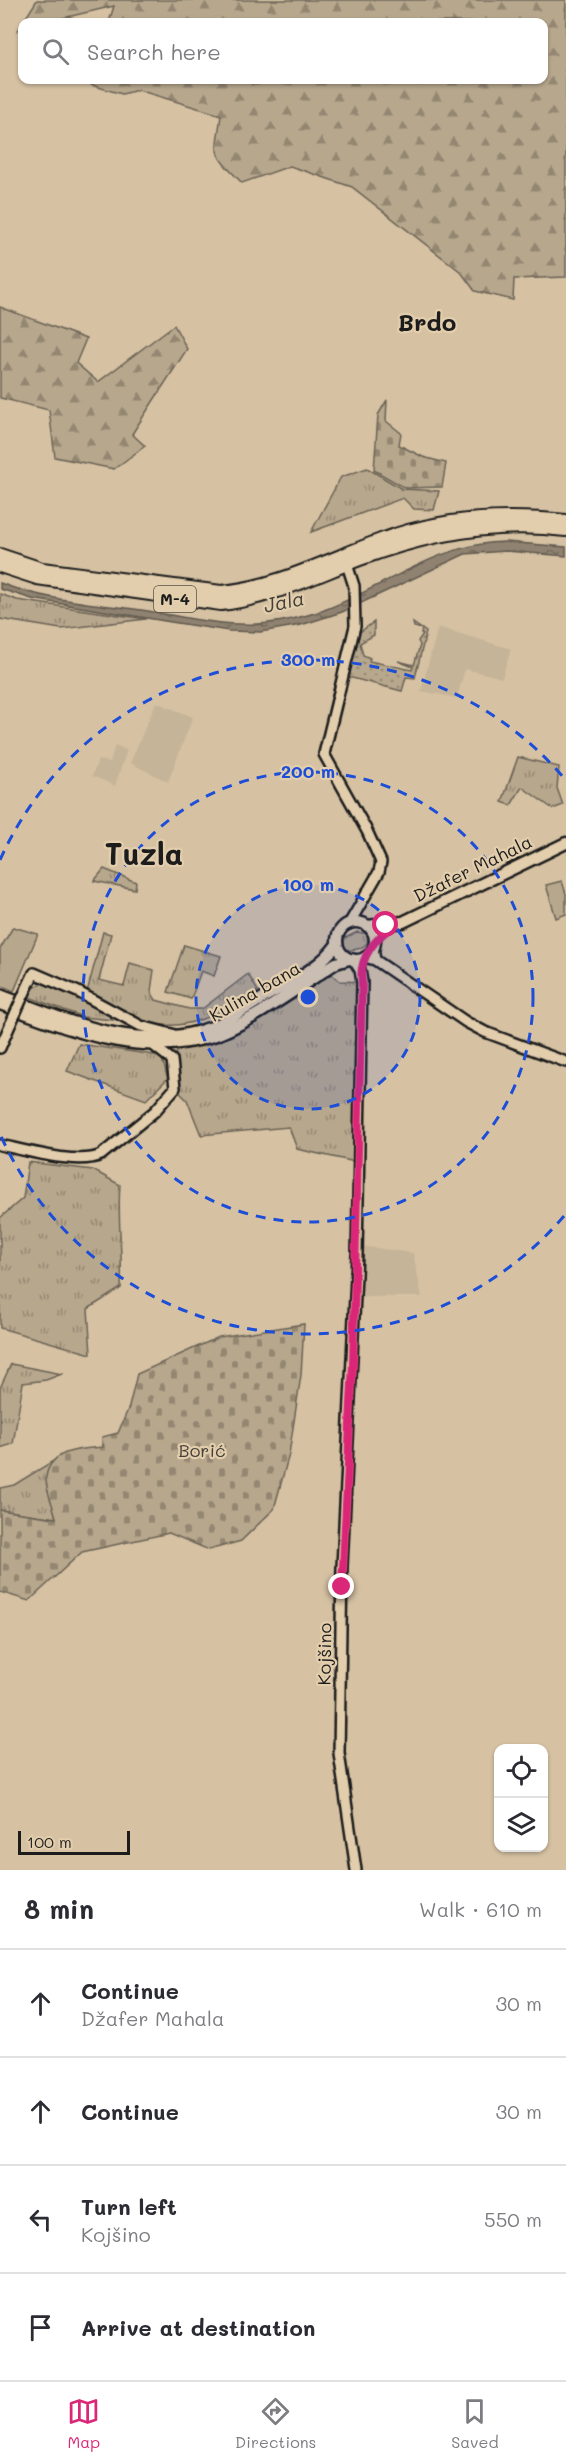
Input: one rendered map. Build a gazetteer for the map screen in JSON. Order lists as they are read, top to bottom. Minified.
{"streets":{"main road":["M-4","Džafer Mahala","Kulina bana"],"street":["Kojšino"]},"crossings":[["Džafer Mahala","Kulina bana"],["Džafer Mahala","Kojšino"],["Kulina bana","Kojšino"]],"districts":["Brdo","Tuzla"],"water":["Jala"],"parks":["Borić"],"scale_bar":"100 m","page":{"search":"Search here","scale":"100 m","heading":["8 min","Walk · 610 m"],"list":[["Continue","Džafer Mahala","30 m"],["Continue","30 m"],["Turn left","Kojšino","550 m"],"Arrive at destination"],"nav":["Map","Directions","Saved"]},"rings":["300 m","200 m","100 m"]}
